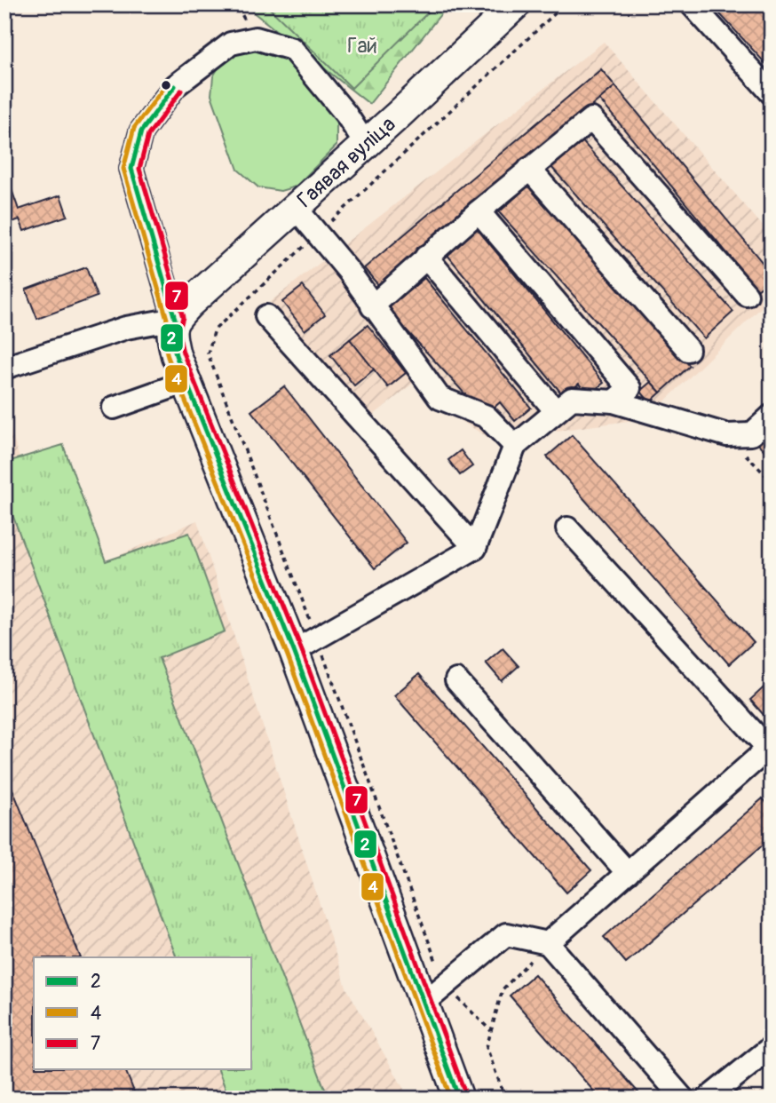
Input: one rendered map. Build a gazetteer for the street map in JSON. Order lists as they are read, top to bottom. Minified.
{"streets":{"main road":["Гаявая вуліца"]},"parks":["Гай"],"lines":["transit line 4","transit line 2","transit line 7"],"legend":["2","4","7"]}
